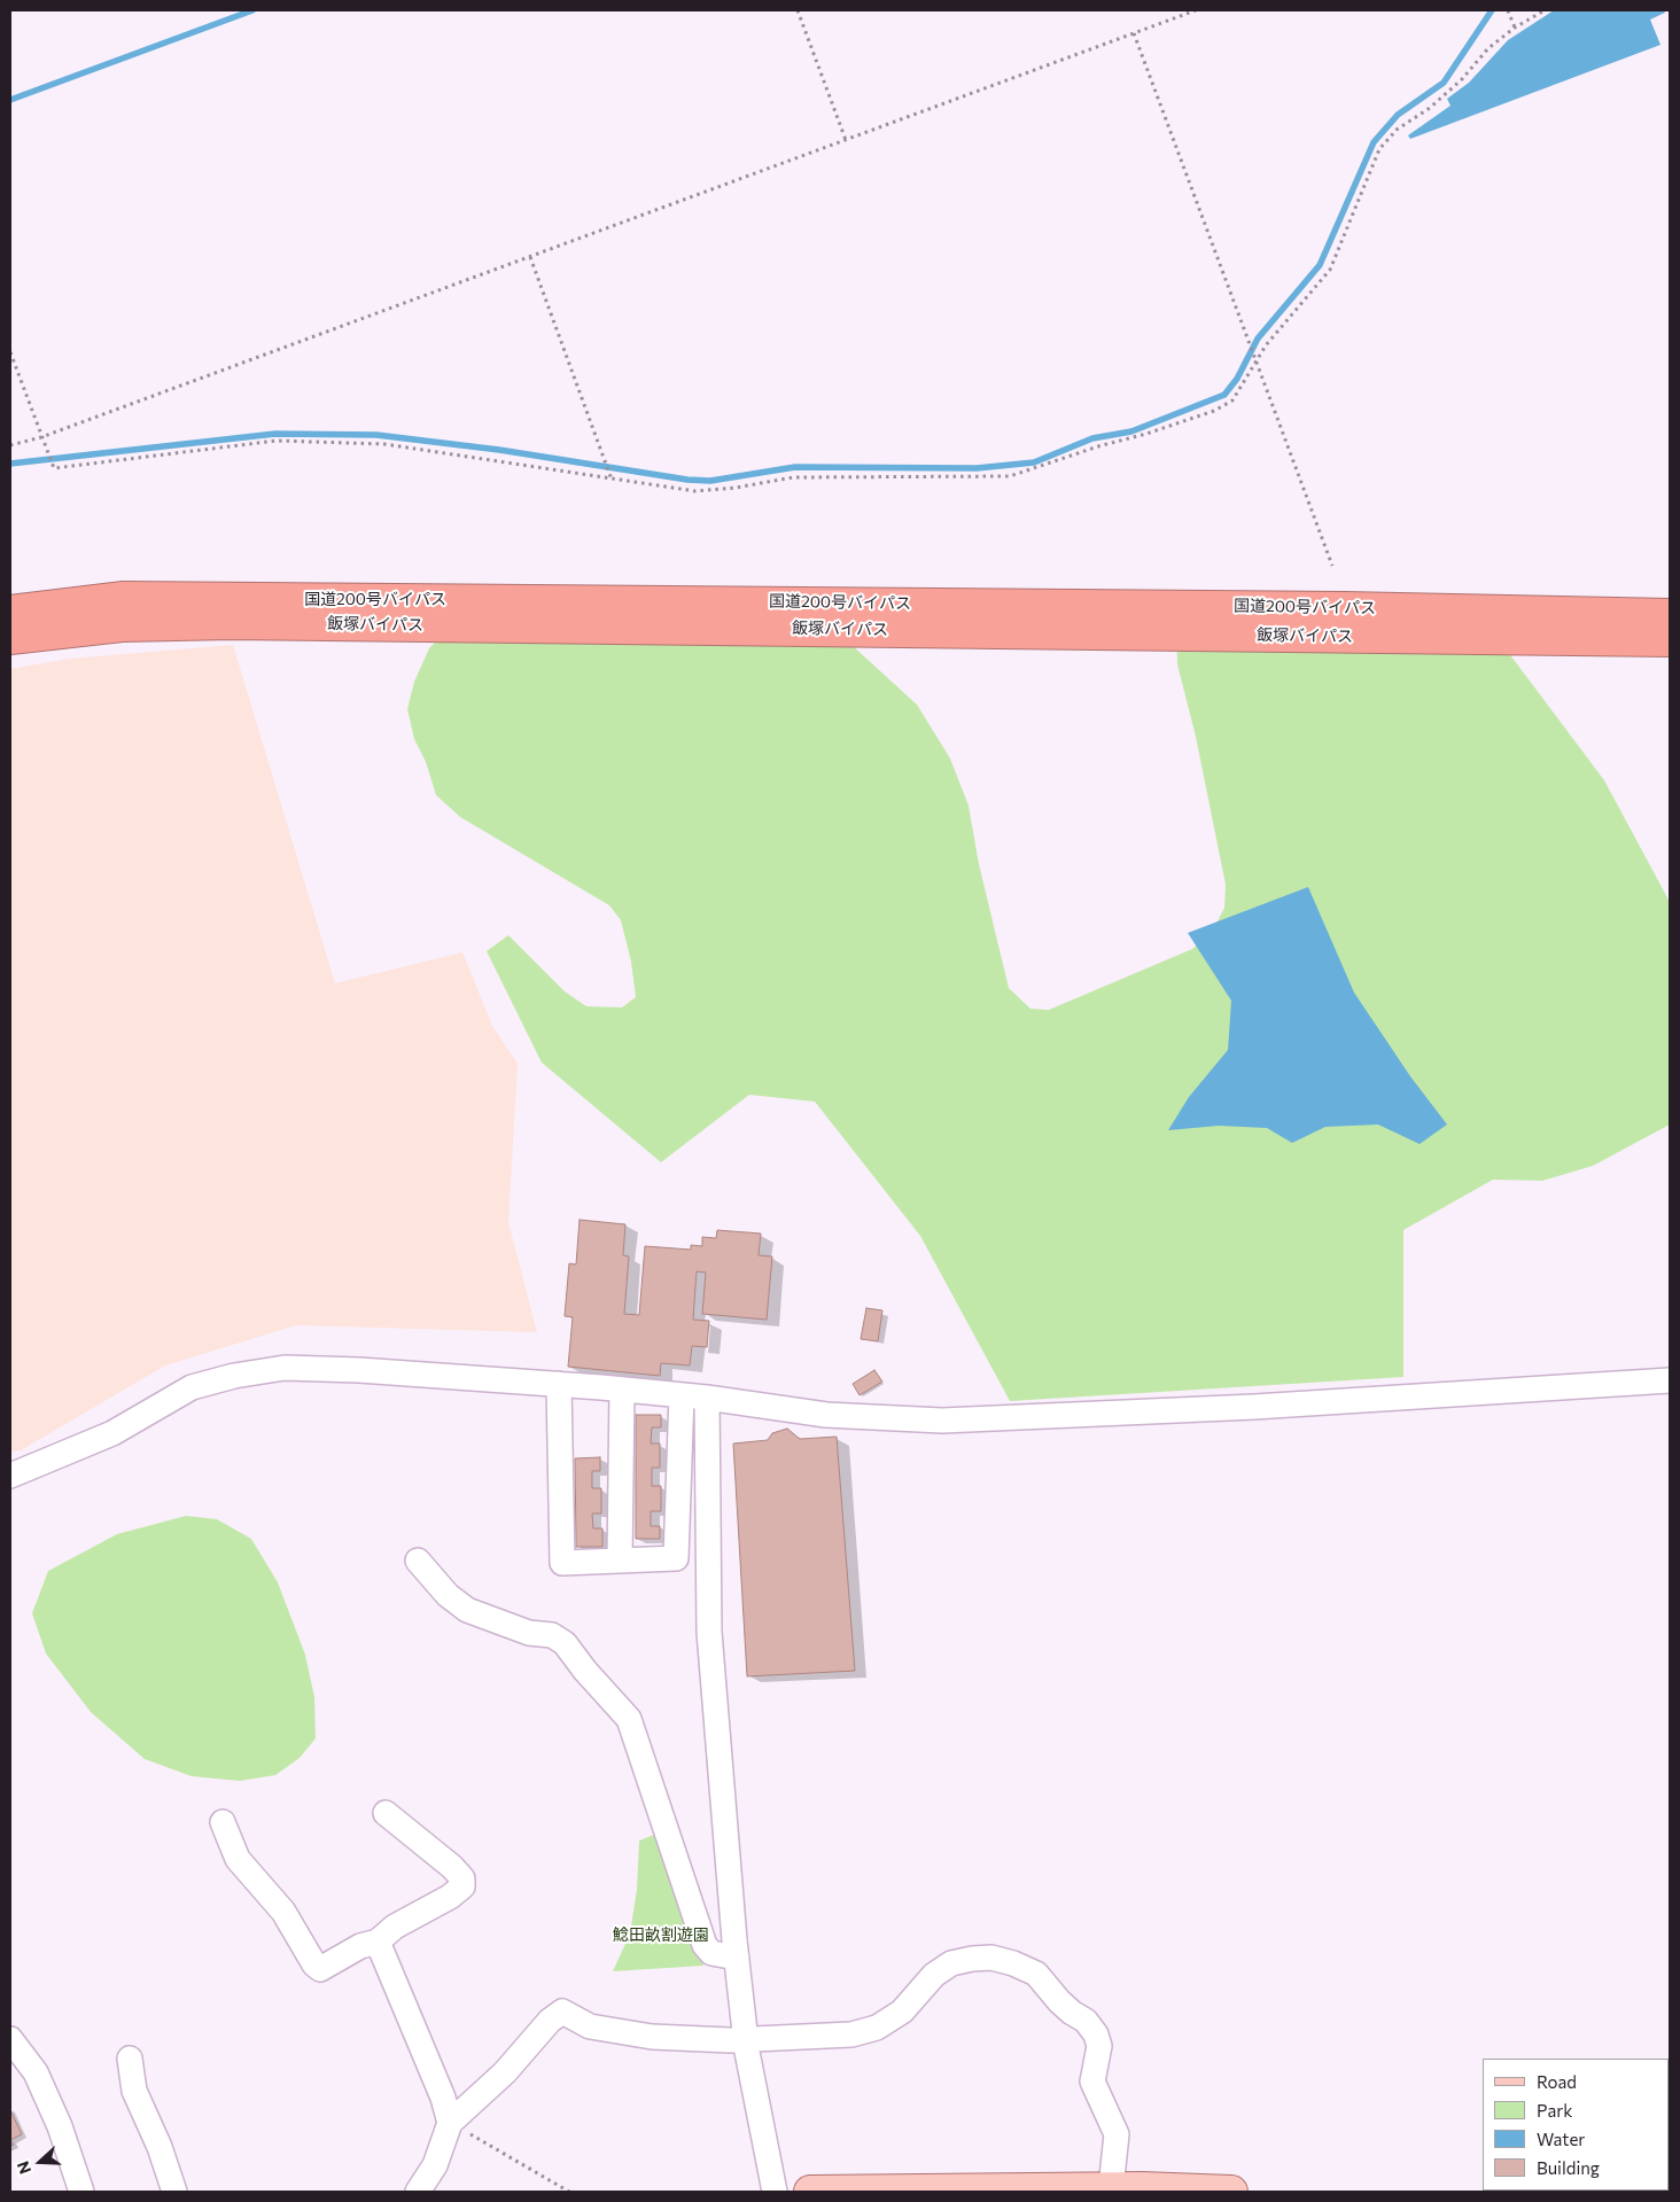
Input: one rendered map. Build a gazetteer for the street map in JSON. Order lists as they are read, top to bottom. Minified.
{"streets":{"highway":["国道200号バイパス","飯塚バイパス"]},"parks":["鯰田畝割遊園"],"legend":["Road","Park","Water","Building"],"north":"left"}
